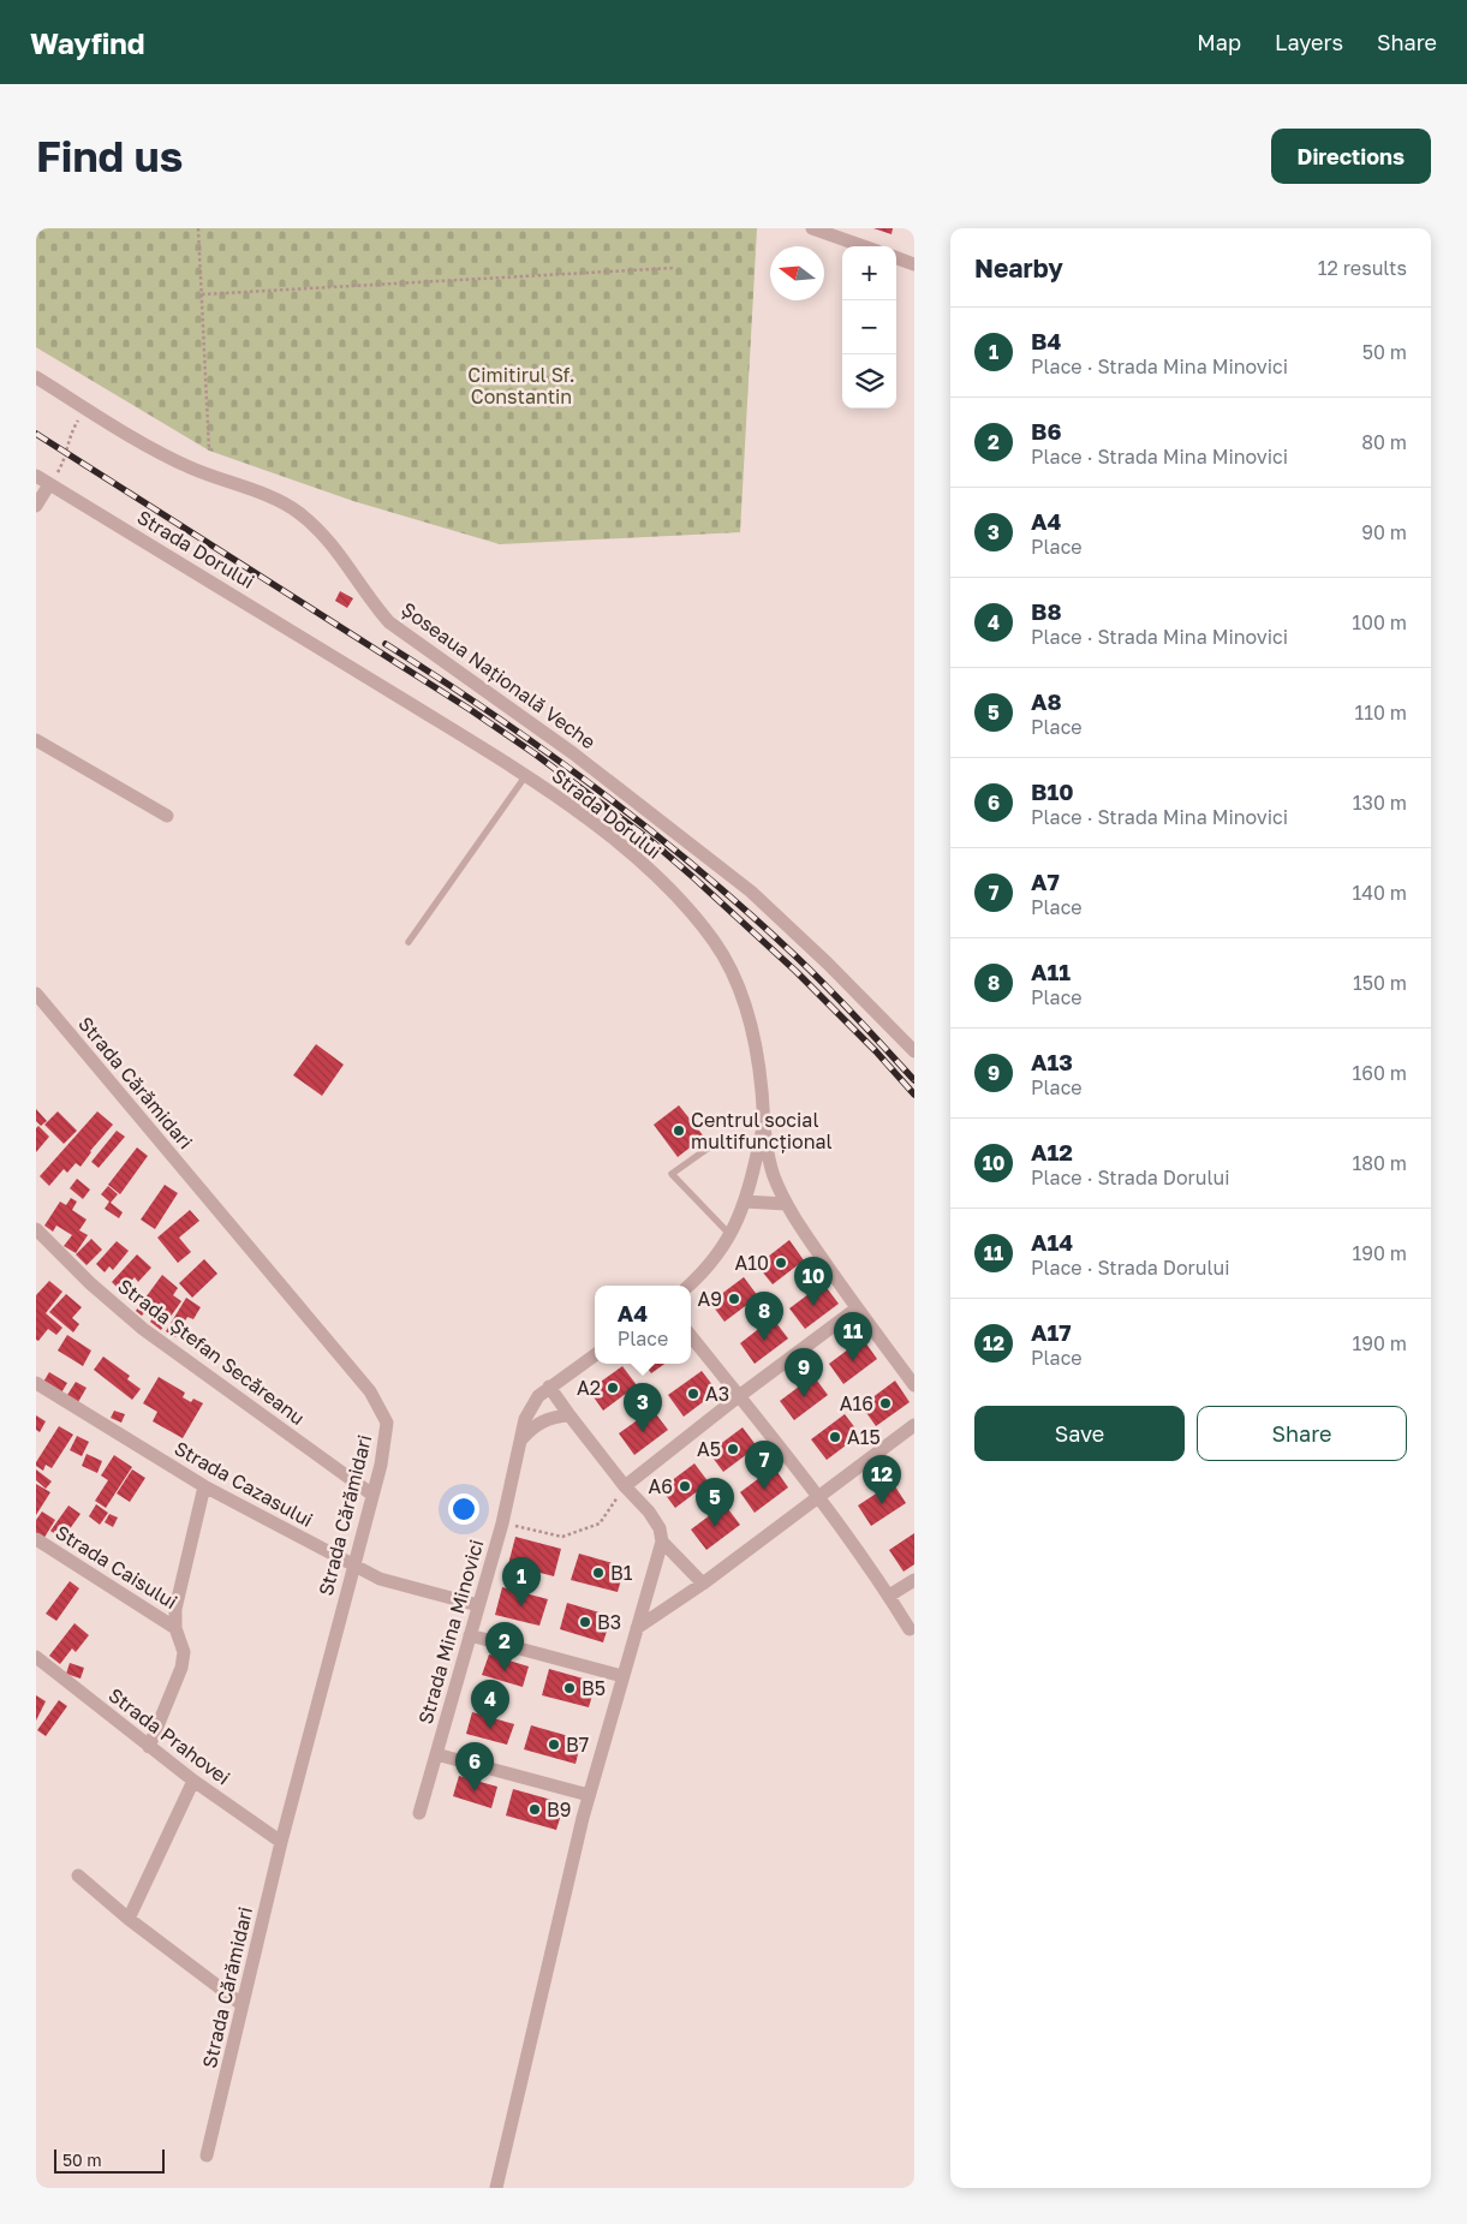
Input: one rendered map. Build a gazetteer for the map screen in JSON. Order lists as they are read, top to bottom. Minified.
{"streets":{"street":["Strada Dorului","Șoseaua Națională Veche","Strada Cărămidari","Strada Ștefan Secăreanu","Strada Cazasului","Strada Caisului","Strada Mina Minovici","Strada Prahovei"]},"crossings":[["Strada Cărămidari","Strada Ștefan Secăreanu"],["Strada Cărămidari","Strada Cazasului"],["Strada Cărămidari","Strada Prahovei"],["Strada Cazasului","Strada Mina Minovici"]],"parks":["Cimitirul Sf. Constantin"],"places":["Centrul social multifuncțional","A10","A9","A2","A3","A16","A15","A5","A6","B1","B3","B5","B7","B9"],"scale_bar":"50 m","north":"left","page":{"header":"Wayfind","nav":["Map","Layers","Share"],"buttons":["Directions",["Save","Share"]],"title":"Find us","heading":["Nearby","12 results"],"map_buttons":["+","−"],"list":[{"mark":"1","name":"B4","note":"Place · Strada Mina Minovici","value":"50 m"},{"mark":"2","name":"B6","note":"Place · Strada Mina Minovici","value":"80 m"},{"mark":"3","name":"A4","note":"Place","value":"90 m"},{"mark":"4","name":"B8","note":"Place · Strada Mina Minovici","value":"100 m"},{"mark":"5","name":"A8","note":"Place","value":"110 m"},{"mark":"6","name":"B10","note":"Place · Strada Mina Minovici","value":"130 m"},{"mark":"7","name":"A7","note":"Place","value":"140 m"},{"mark":"8","name":"A11","note":"Place","value":"150 m"},{"mark":"9","name":"A13","note":"Place","value":"160 m"},{"mark":"10","name":"A12","note":"Place · Strada Dorului","value":"180 m"},{"mark":"11","name":"A14","note":"Place · Strada Dorului","value":"190 m"},{"mark":"12","name":"A17","note":"Place","value":"190 m"}],"pins":["10","8","11","9","3","7","12","5","1","2","4","6"],"popup":["A4","Place"],"scale":"50 m"}}
